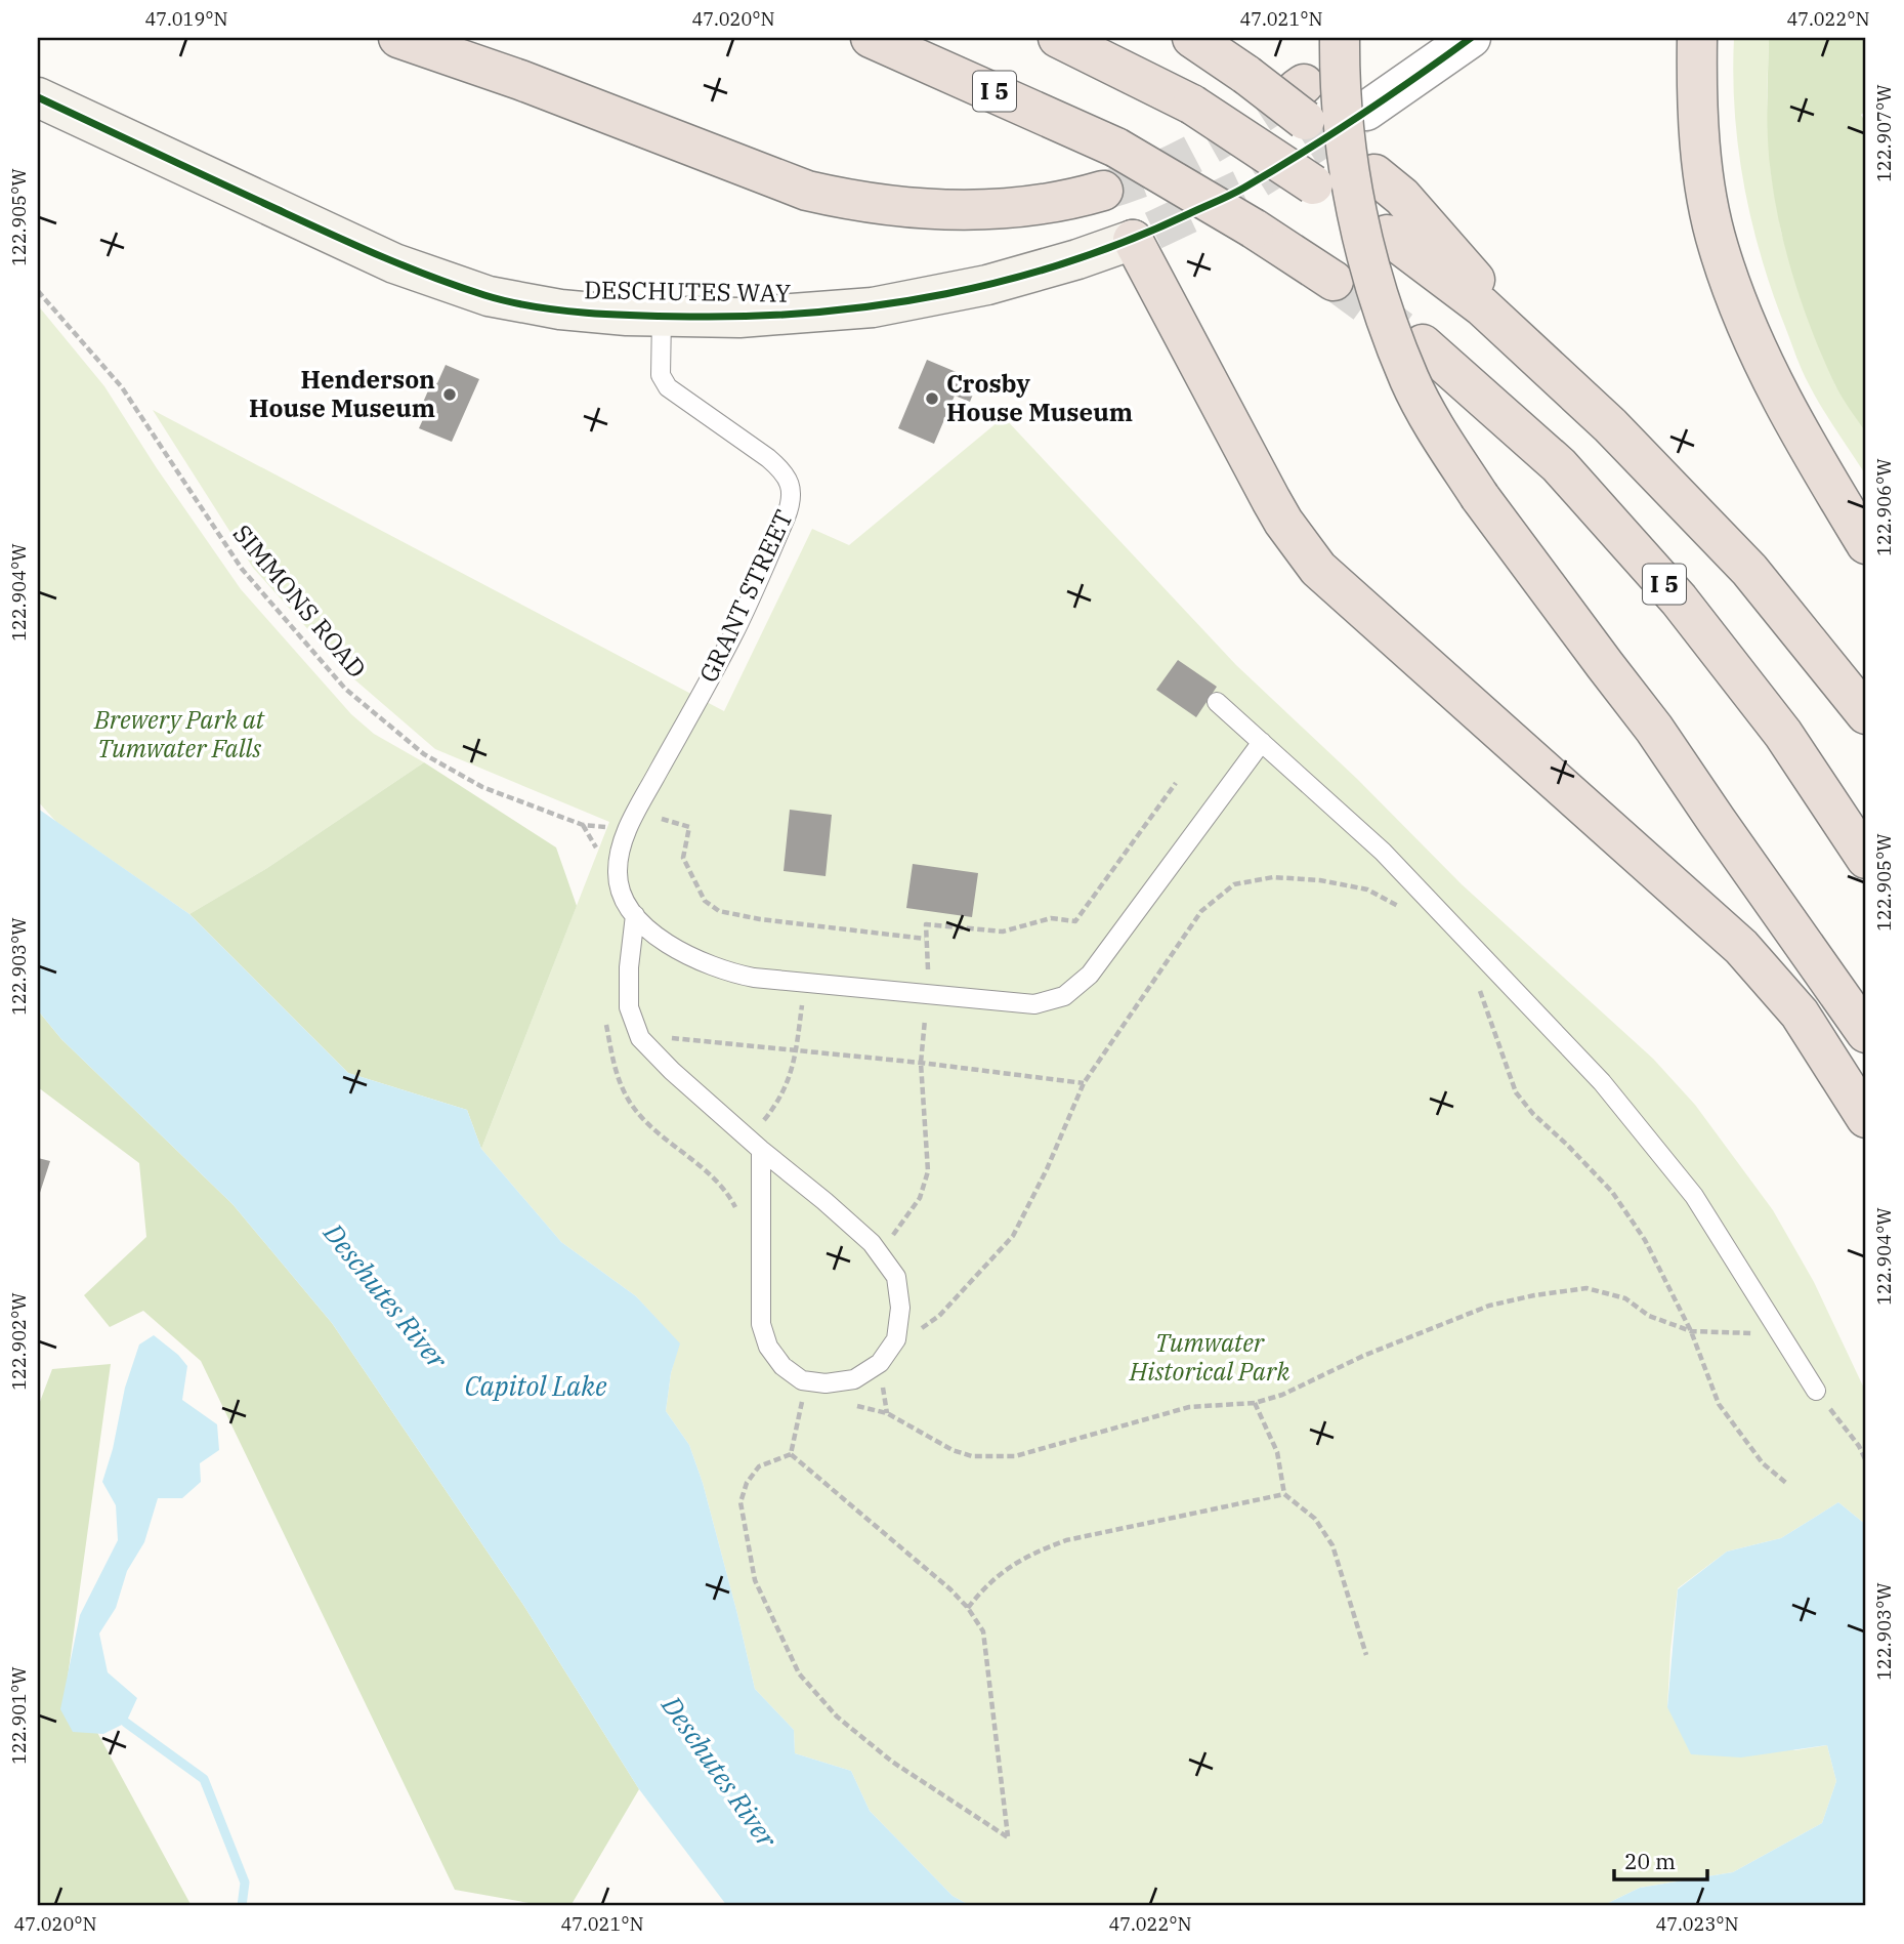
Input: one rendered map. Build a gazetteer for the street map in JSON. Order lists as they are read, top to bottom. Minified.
{"streets":{"highway":["I 5"],"main road":["DESCHUTES WAY"],"lane":["GRANT STREET"],"path":["SIMMONS ROAD"]},"crossings":[["DESCHUTES WAY","GRANT STREET"]],"water":["Deschutes River","Capitol Lake"],"parks":["Brewery Park at Tumwater Falls","Tumwater Historical Park"],"places":["Henderson House Museum","Crosby House Museum"],"scale_bar":"20 m","coordinates":["47.019°N","47.020°N","47.021°N","47.022°N","122.907°W","122.905°W","122.906°W","122.904°W","122.903°W","122.902°W","122.901°W","47.023°N"]}
